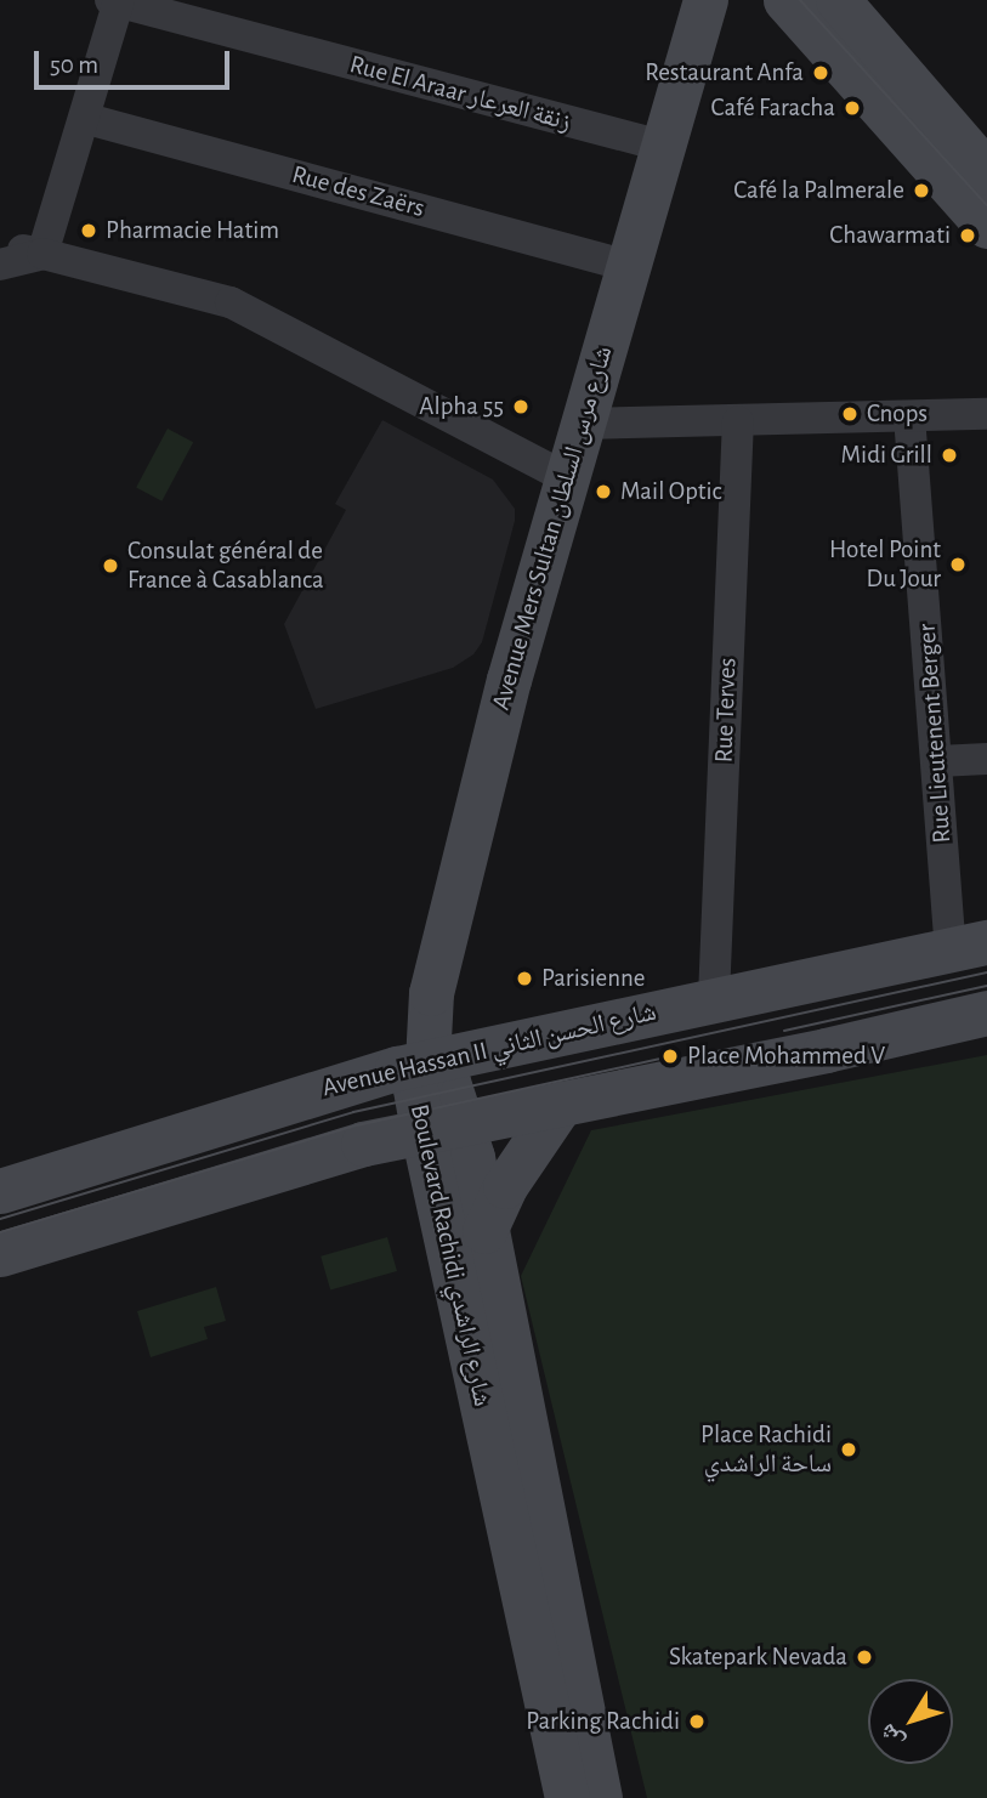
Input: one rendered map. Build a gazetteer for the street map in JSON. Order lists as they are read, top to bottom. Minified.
{"streets":{"main road":["Avenue Mers Sultan شارع مرس السلطان","Avenue Hassan II شارع الحسن الثاني","Boulevard Rachidi شارع الراشدي"],"street":["Rue El Araar زنقة العرعار","Rue des Zaërs","Rue Terves","Rue Lieutenent Berger"]},"crossings":[["Rue El Araar زنقة العرعار","Avenue Mers Sultan شارع مرس السلطان"],["Rue des Zaërs","Avenue Mers Sultan شارع مرس السلطان"],["Avenue Mers Sultan شارع مرس السلطان","Avenue Hassan II شارع الحسن الثاني"],["Avenue Mers Sultan شارع مرس السلطان","Boulevard Rachidi شارع الراشدي"],["Rue Terves","Avenue Hassan II شارع الحسن الثاني"],["Rue Lieutenent Berger","Avenue Hassan II شارع الحسن الثاني"],["Avenue Hassan II شارع الحسن الثاني","Boulevard Rachidi شارع الراشدي"]],"places":["Restaurant Anfa","Café Faracha","Café la Palmerale","Pharmacie Hatim","Chawarmati","Alpha 55","Cnops","Midi Grill","Mail Optic","Hotel Point Du Jour","Consulat général de France à Casablanca","Parisienne","Place Mohammed V","Place Rachidi ساحة الراشدي","Skatepark Nevada","Parking Rachidi"],"scale_bar":"50 m","north":"bottom left"}
